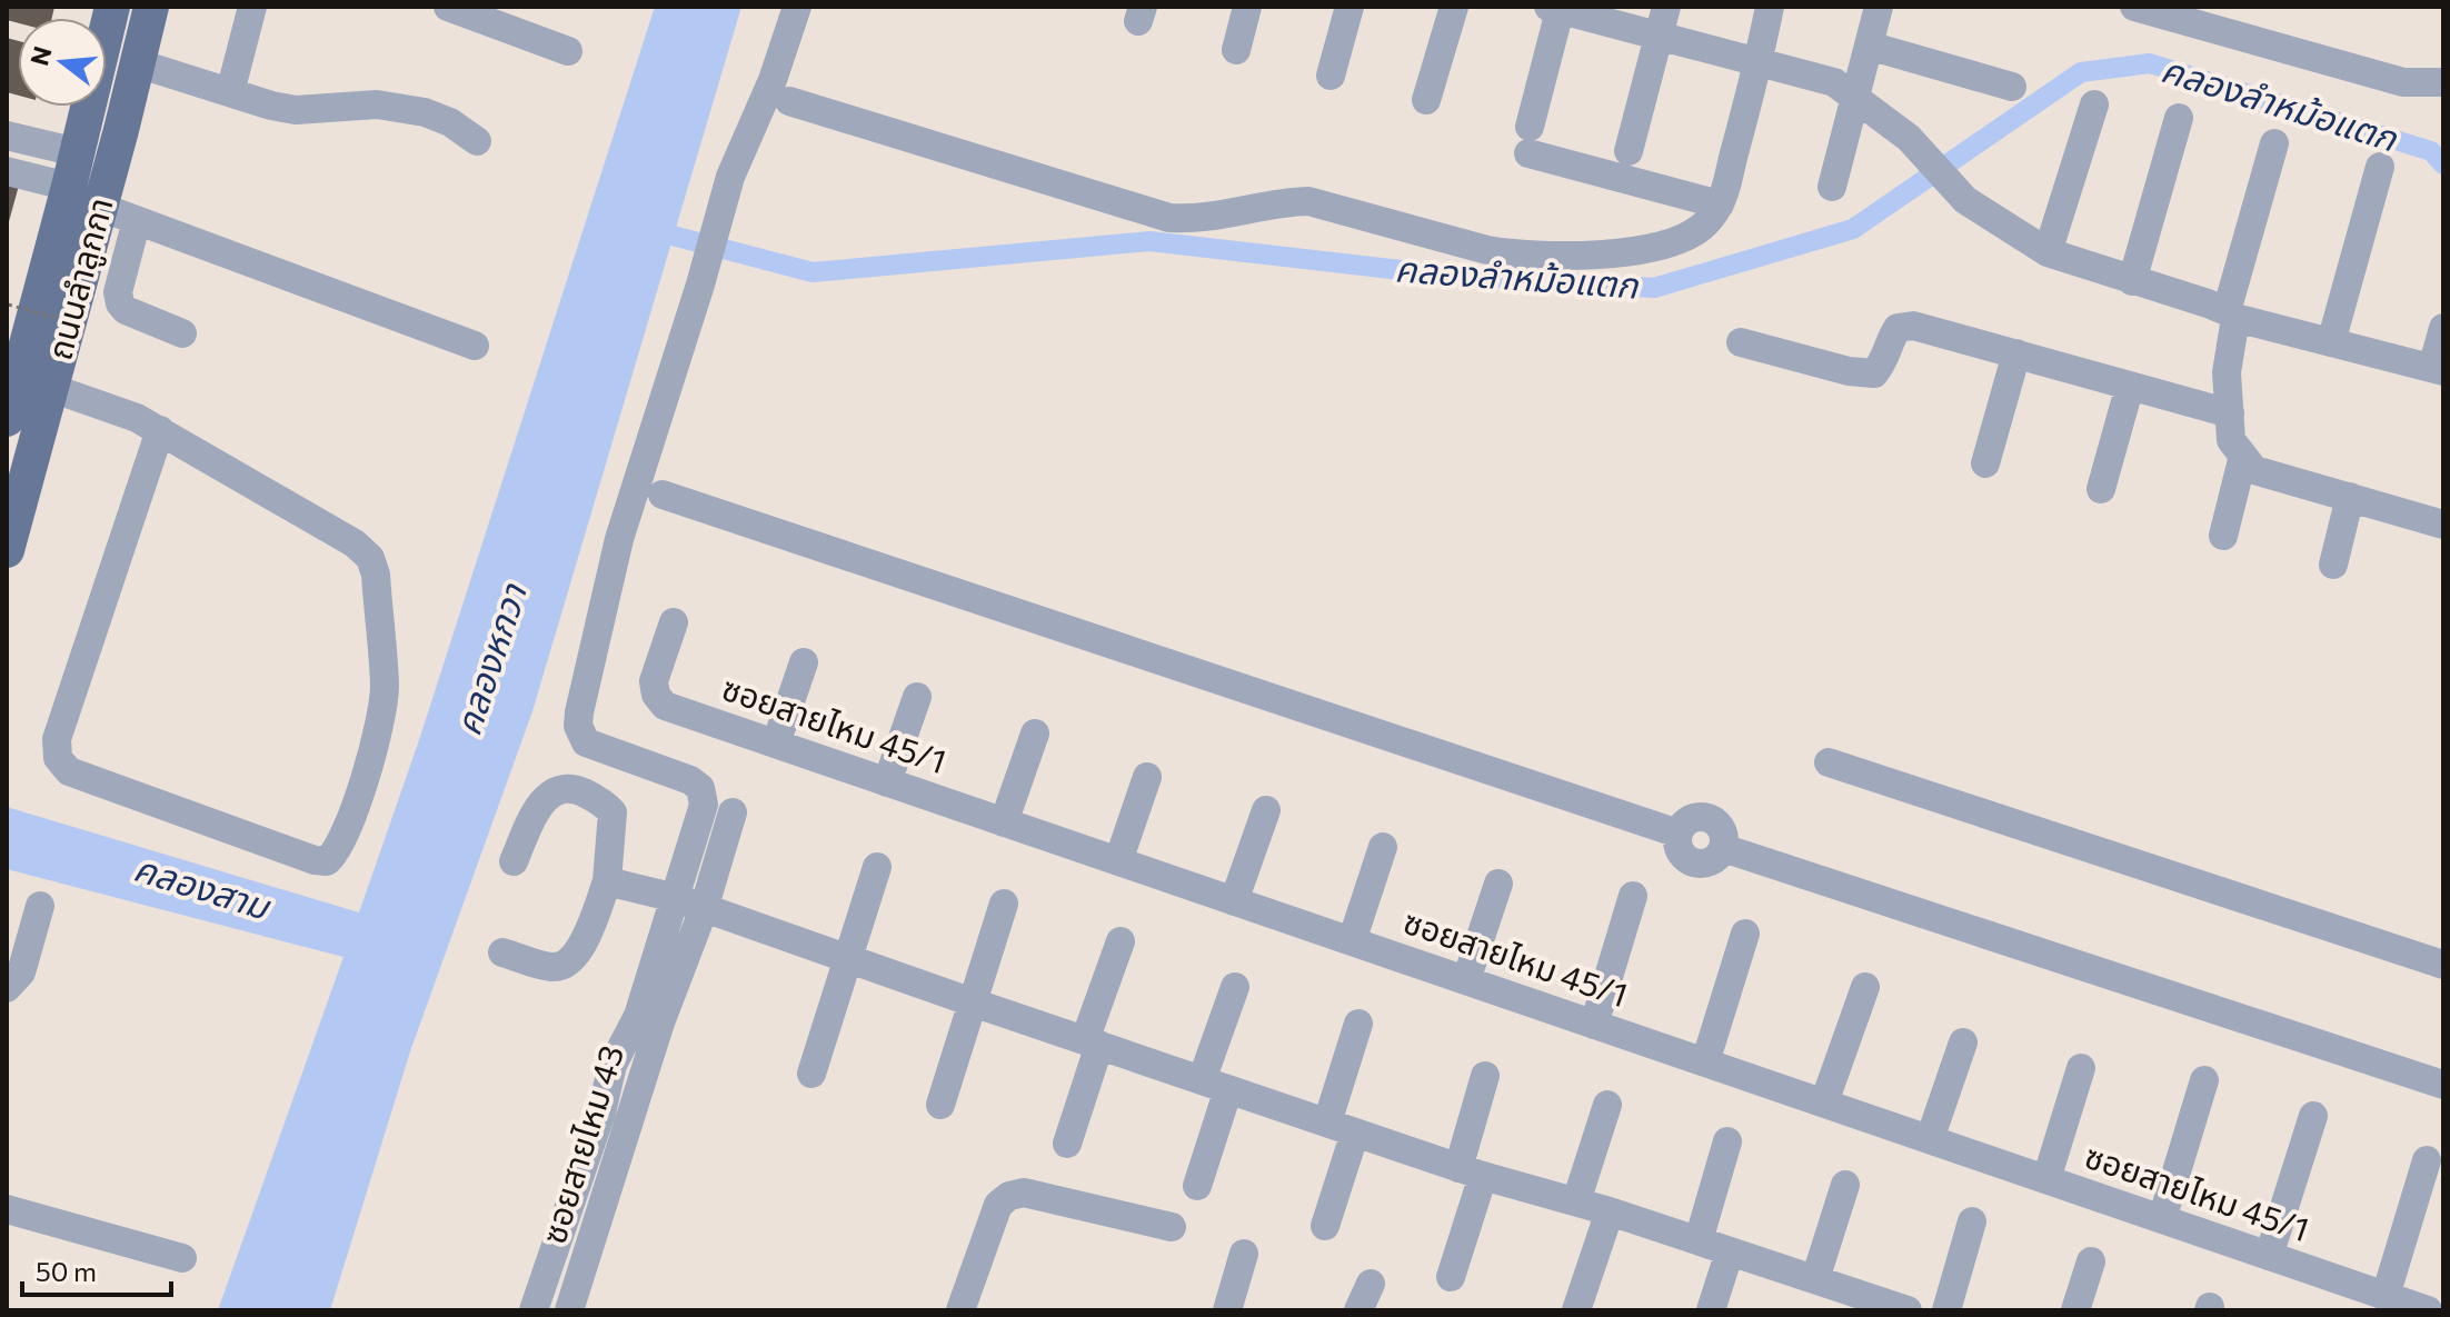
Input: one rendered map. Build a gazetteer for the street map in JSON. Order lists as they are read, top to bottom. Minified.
{"streets":{"main road":["ถนนลำลูกกา"],"street":["ซอยสายไหม 45/1","ซอยสายไหม 43"]},"water":["คลองลำหม้อแตก","คลองหกวา","คลองสาม"],"scale_bar":"50 m","north":"left"}
